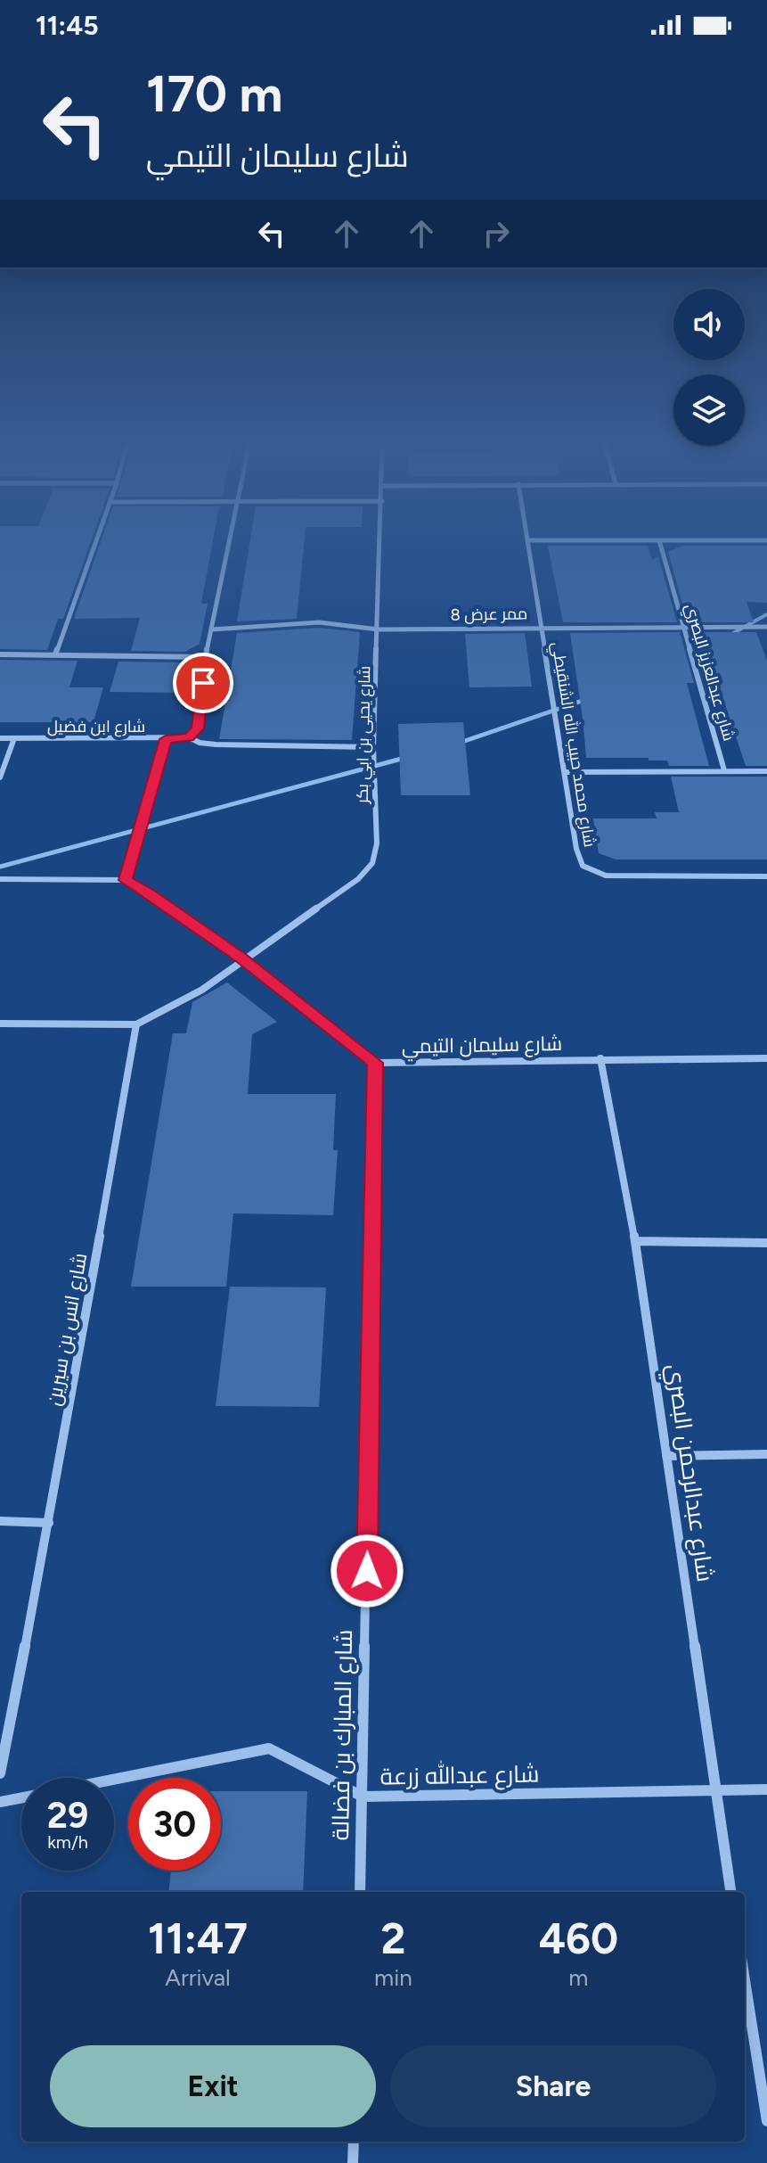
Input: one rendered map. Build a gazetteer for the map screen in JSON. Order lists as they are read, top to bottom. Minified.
{"streets":{"street":["ممر عرض 8","شارع عبدالعزيز البصري","شارع ابن فضيل","شارع يحيى بن ابي بكر","شارع محمد حبيب الله الشنقيطي","شارع سليمان التيمي","شارع انس بن سيرين","شارع عبدالرحمن البصري","شارع المبارك بن فضالة","شارع عبدالله زرعة"]},"crossings":[["ممر عرض 8","شارع عبدالعزيز البصري"],["ممر عرض 8","شارع يحيى بن ابي بكر"],["ممر عرض 8","شارع محمد حبيب الله الشنقيطي"],["شارع يحيى بن ابي بكر","شارع سليمان التيمي"],["شارع سليمان التيمي","شارع عبدالرحمن البصري"],["شارع سليمان التيمي","شارع المبارك بن فضالة"],["شارع عبدالرحمن البصري","شارع عبدالله زرعة"],["شارع المبارك بن فضالة","شارع عبدالله زرعة"]],"page":{"status":"11:45","turn":["170 m","شارع سليمان التيمي"],"speed":"29 km/h","limit":"30","eta":["11:47","Arrival","2","min","460","m"],"buttons":["Exit","Share"]}}
